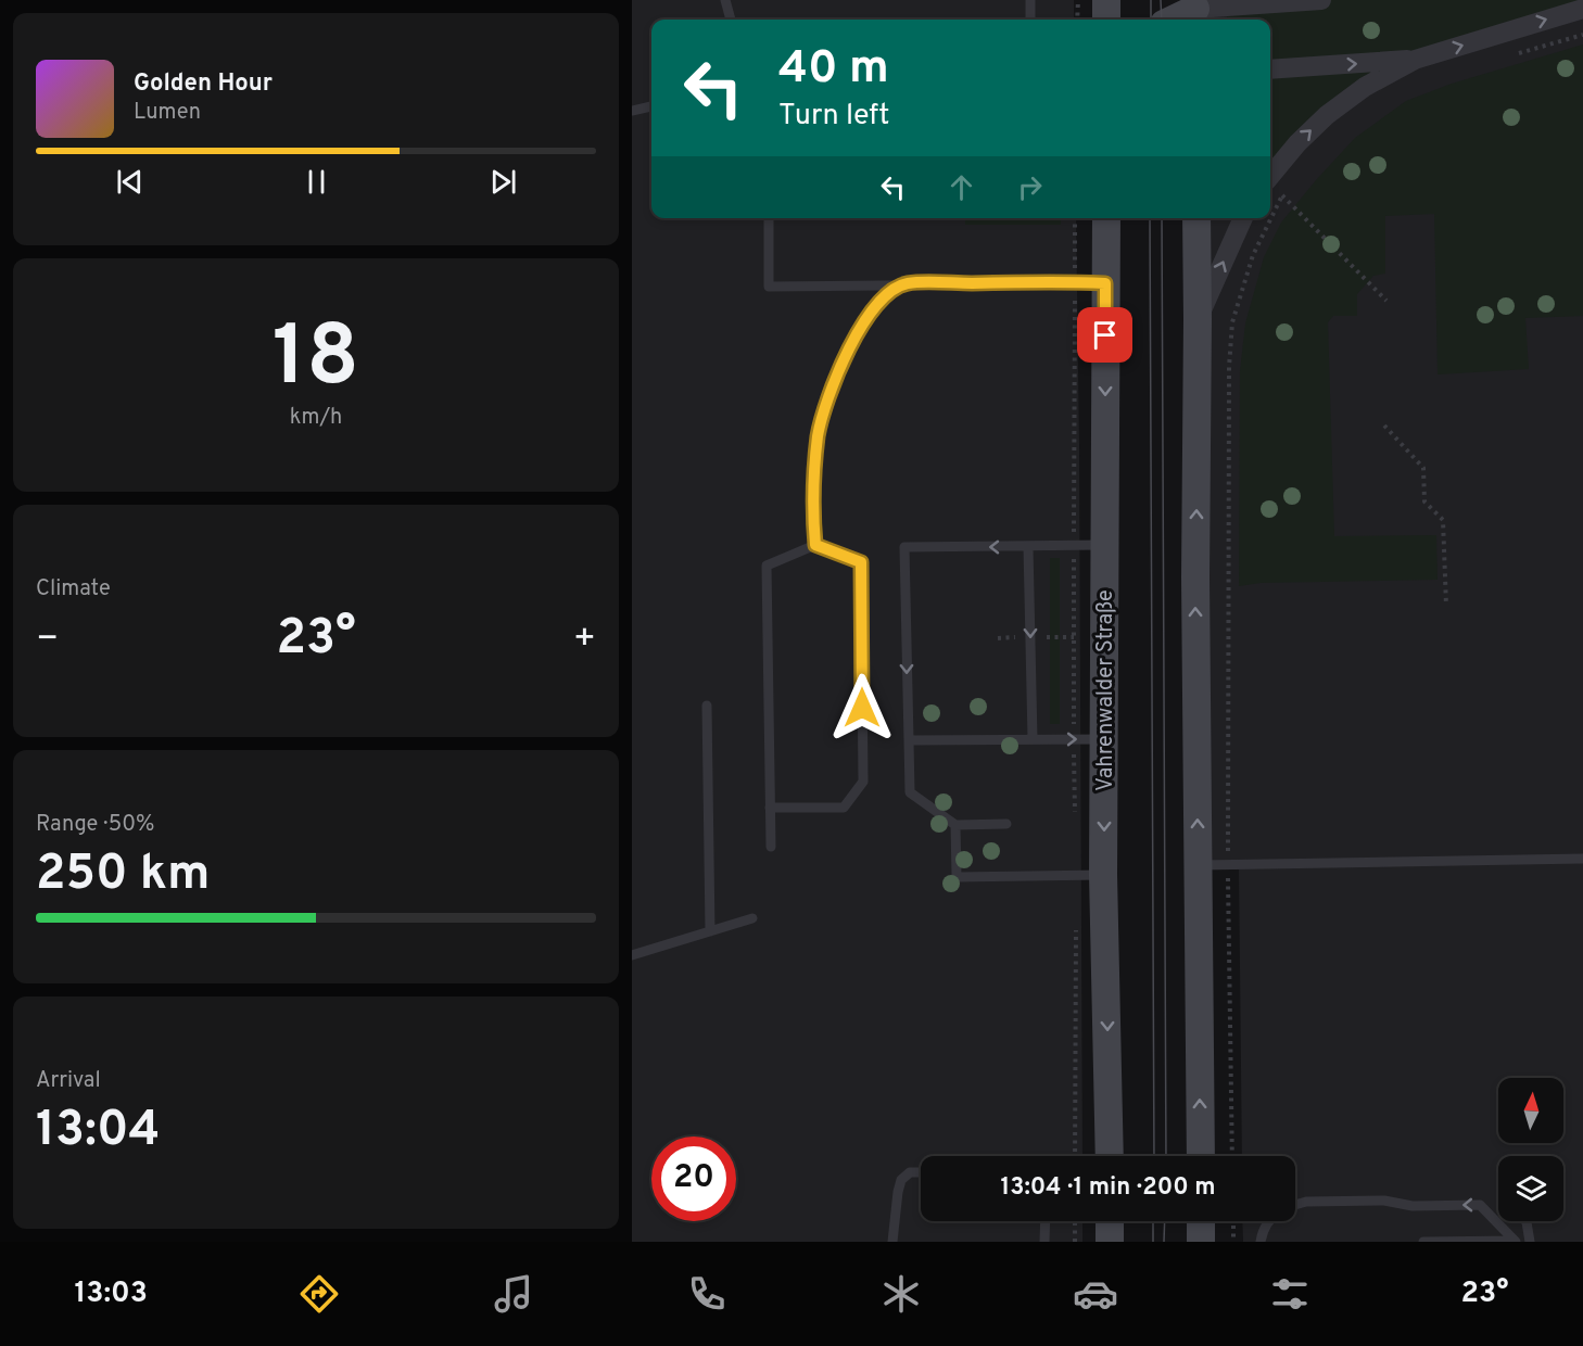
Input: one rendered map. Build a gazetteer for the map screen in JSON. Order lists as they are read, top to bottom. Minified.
{"streets":{"main road":["Vahrenwalder Straße"]},"north":"top","page":{"turn":["40 m","Turn left"],"song":["Golden Hour","Lumen"],"tile":[["18","km/h"],"Climate",["Range · 50%","250 km"],["Arrival","13:04"]],"heat":["−","23°","+"],"limit":"20","trip":"13:04 · 1 min · 200 m","tabs":["13:03","23°"]}}
